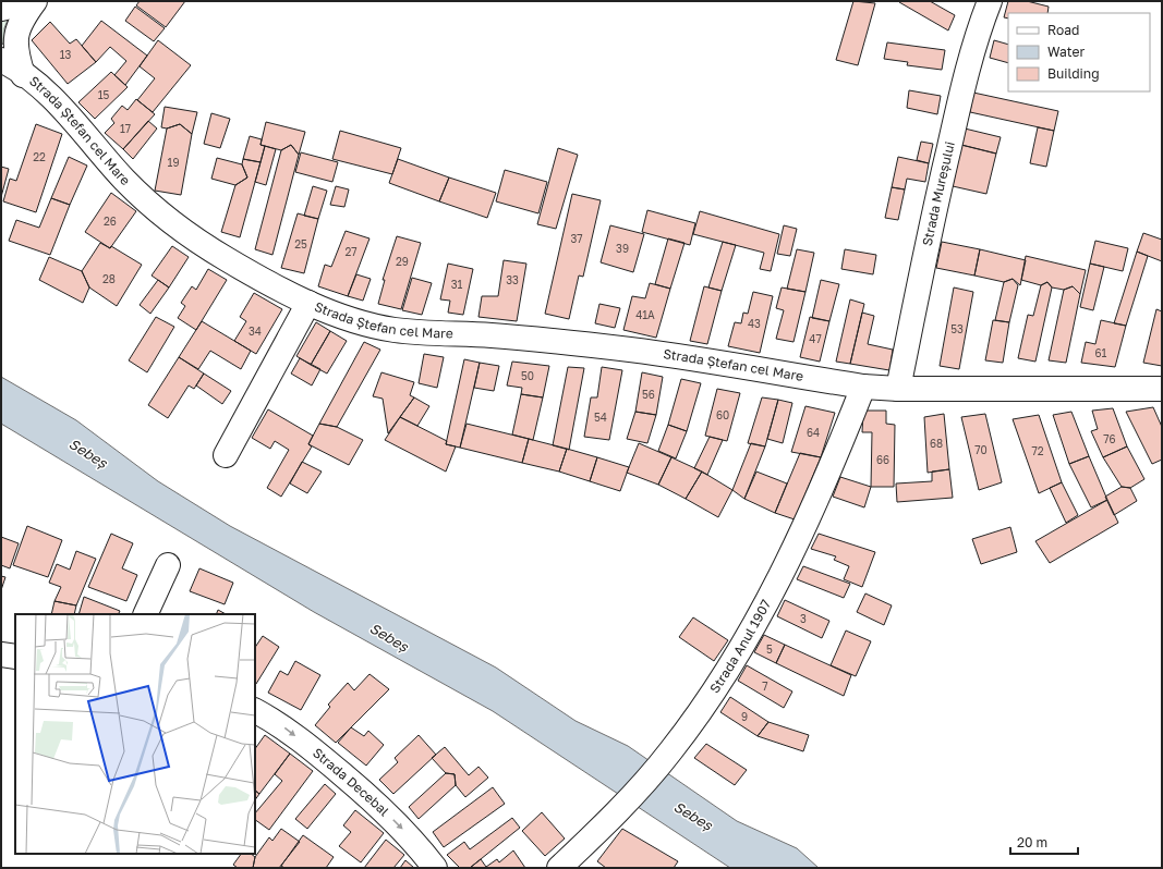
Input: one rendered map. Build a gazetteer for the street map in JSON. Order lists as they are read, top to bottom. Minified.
{"streets":{"street":["Strada Ștefan cel Mare","Strada Mureșului","Strada Anul 1907","Strada Decebal"]},"crossings":[["Strada Ștefan cel Mare","Strada Mureșului"],["Strada Ștefan cel Mare","Strada Anul 1907"]],"one_way":["Strada Decebal"],"water":["Sebeș"],"house_numbers":["13","15","17","22","19","26","37","25","39","27","29","28","33","31","41A","43","53","34","47","61","50","56","60","54","64","76","68","70","72","66","3","5","7","9"],"legend":["Road","Water","Building"],"scale_bar":"20 m"}
